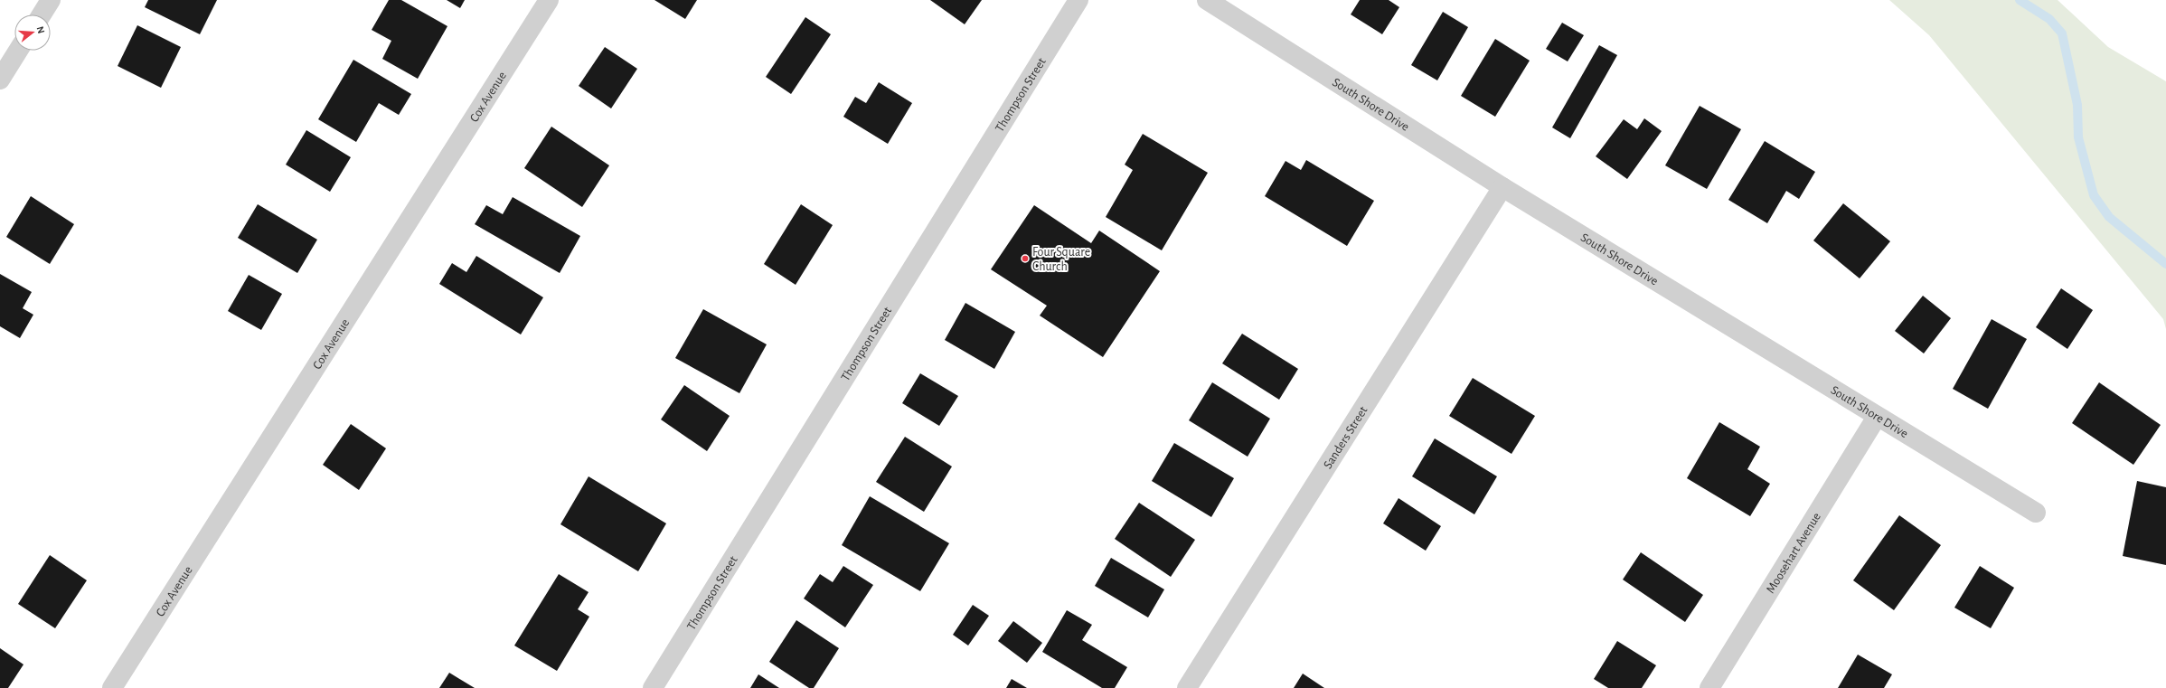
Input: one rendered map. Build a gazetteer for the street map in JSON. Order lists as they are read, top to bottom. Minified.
{"streets":{"street":["Thompson Street","Cox Avenue","South Shore Drive","Sanders Street","Moosehart Avenue"]},"crossings":[["South Shore Drive","Sanders Street"],["South Shore Drive","Moosehart Avenue"]],"places":["Four Square Church"],"north":"right"}
